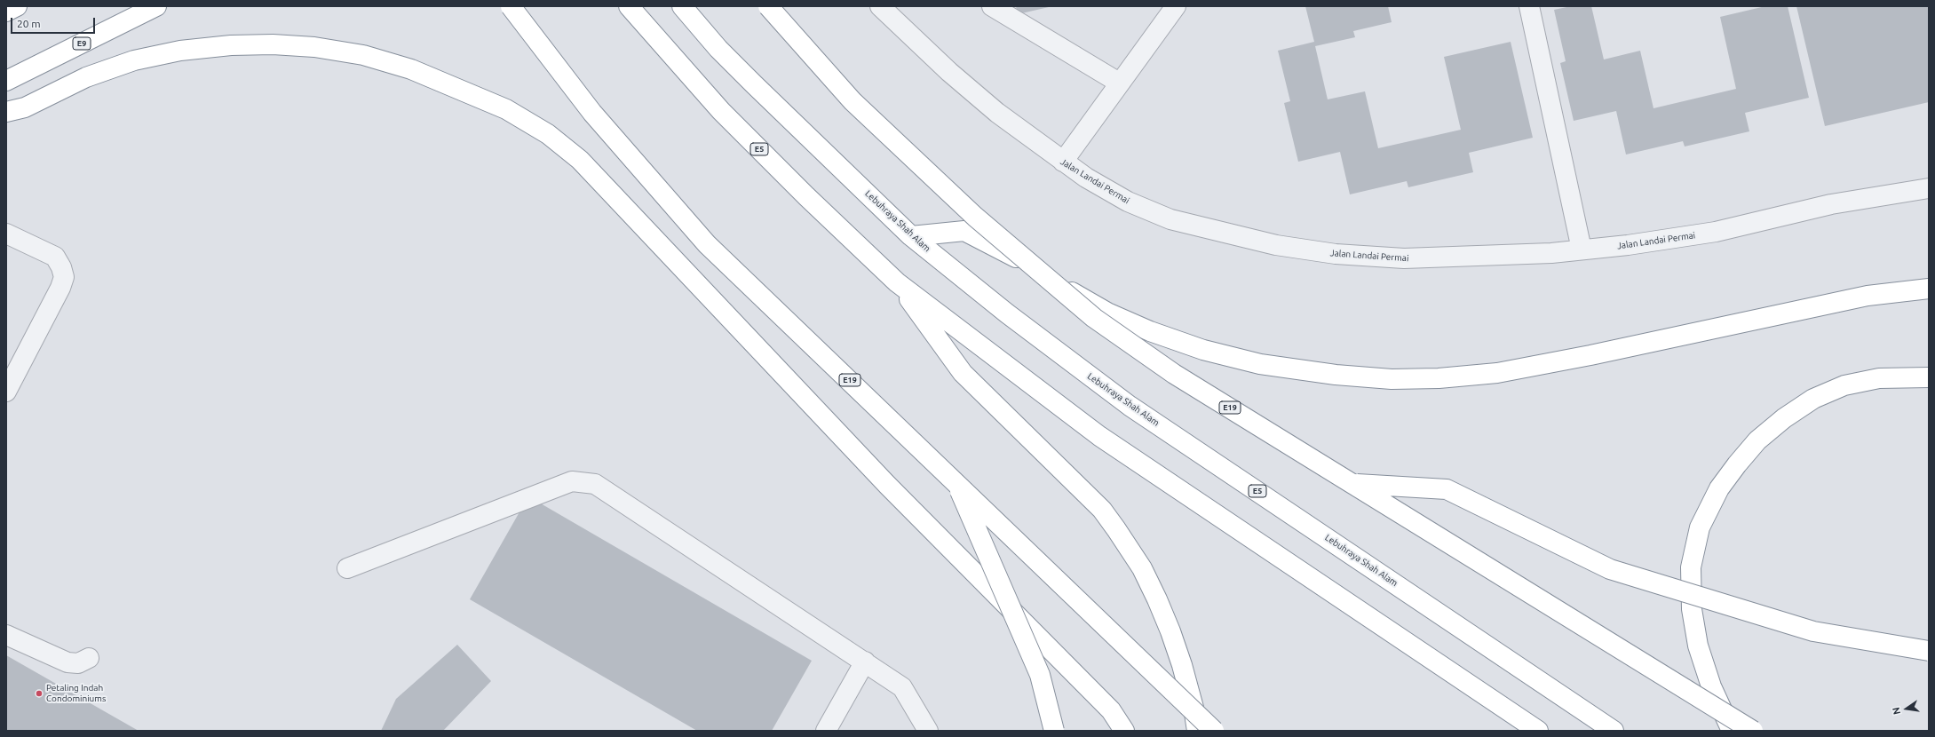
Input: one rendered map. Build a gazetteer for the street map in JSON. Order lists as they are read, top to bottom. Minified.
{"streets":{"highway":["E9","E5","Lebuhraya Shah Alam","E19"],"street":["Jalan Landai Permai"]},"places":["Petaling Indah Condominiums"],"scale_bar":"20 m","north":"left"}
